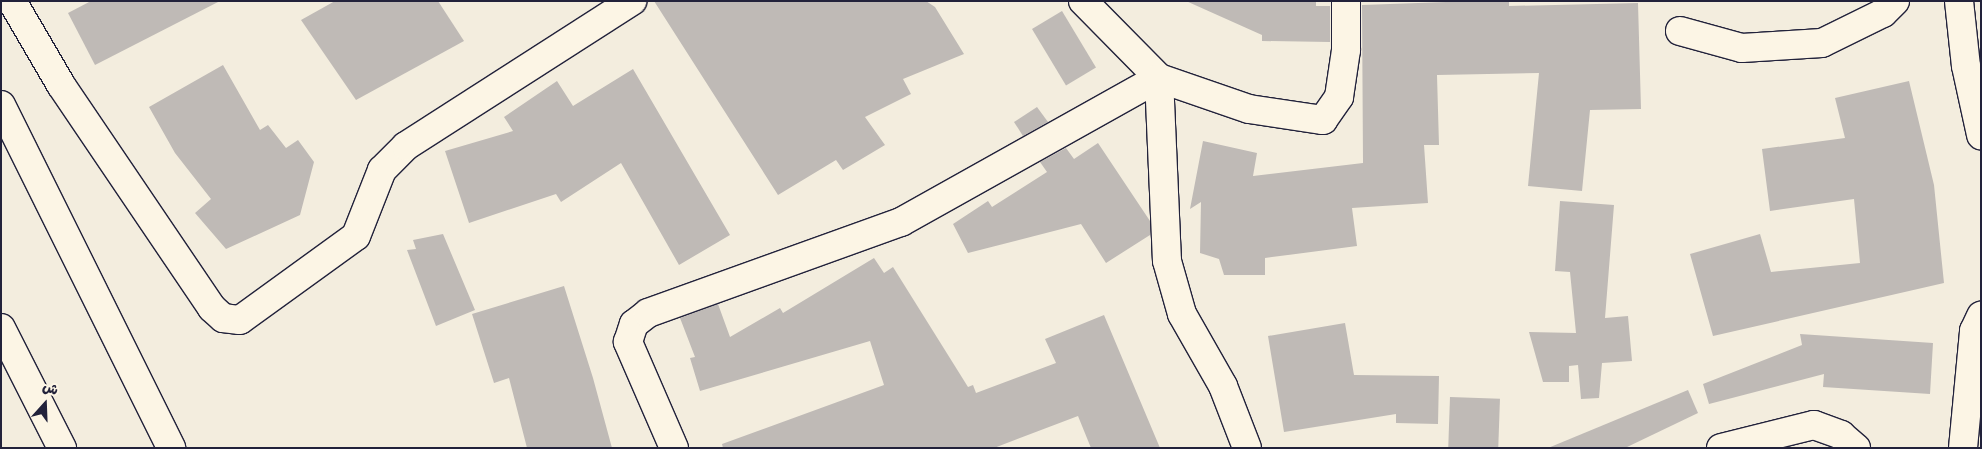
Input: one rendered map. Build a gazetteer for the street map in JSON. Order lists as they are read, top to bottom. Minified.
{"north":"top"}
